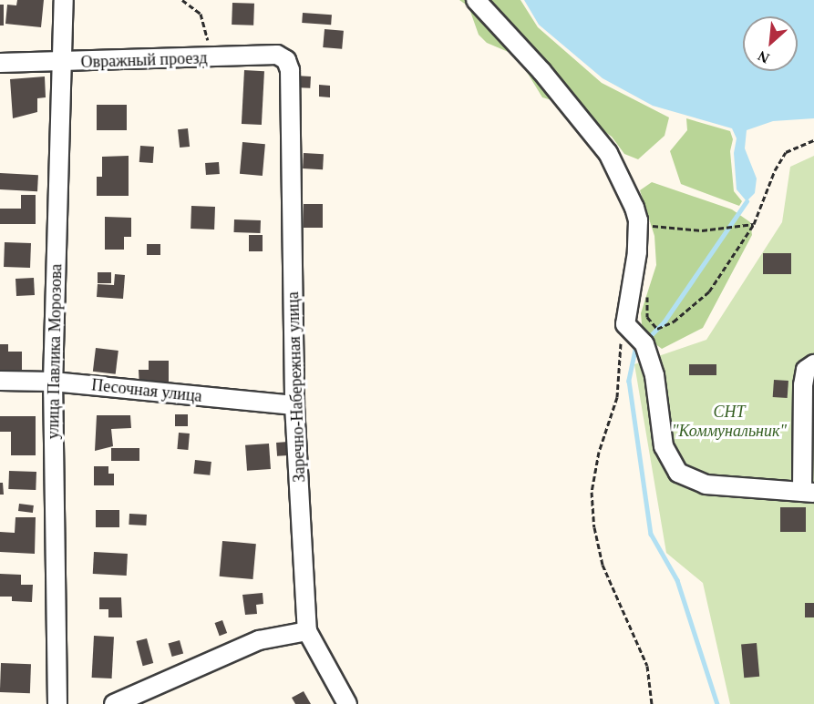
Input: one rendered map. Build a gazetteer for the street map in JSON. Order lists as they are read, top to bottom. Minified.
{"streets":{"street":["Овражный проезд","улица Павлика Морозова","Заречно-Набережная улица","Песочная улица"]},"crossings":[["Овражный проезд","улица Павлика Морозова"],["Овражный проезд","Заречно-Набережная улица"],["улица Павлика Морозова","Песочная улица"],["Заречно-Набережная улица","Песочная улица"]],"parks":["СНТ \"Коммунальник\""],"north":"bottom left"}
